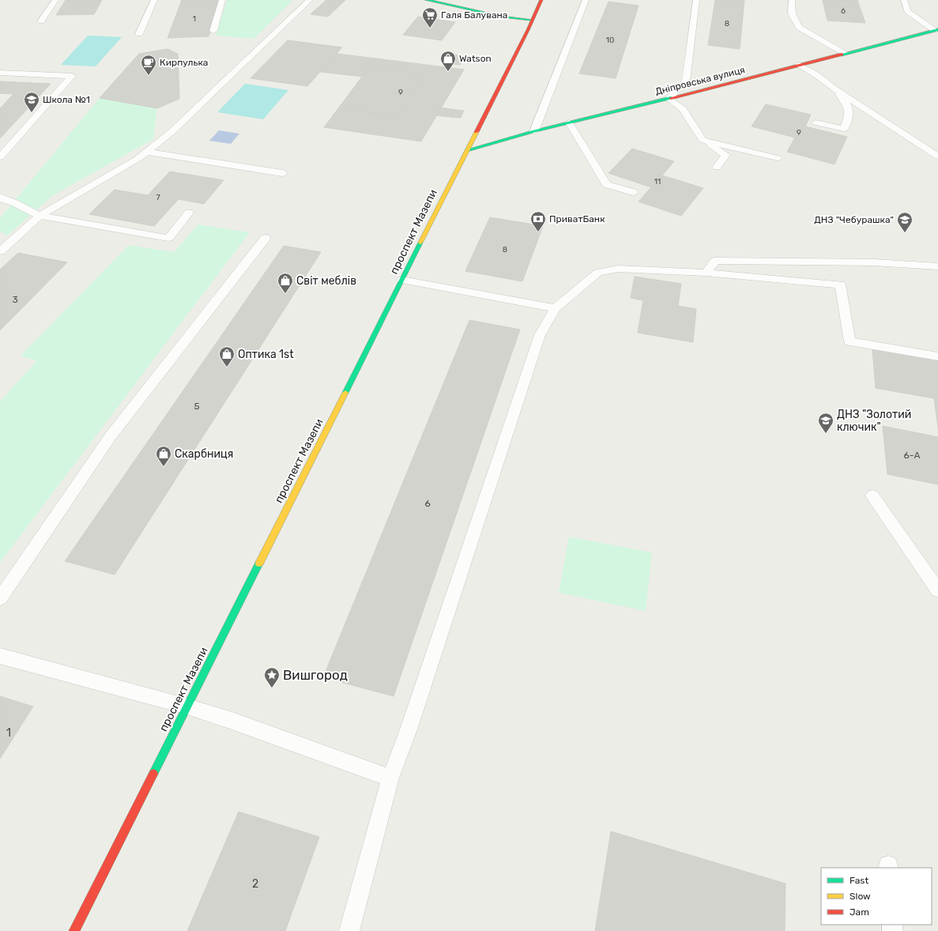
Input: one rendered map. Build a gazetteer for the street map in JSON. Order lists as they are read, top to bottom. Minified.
{"streets":{"street":["Дніпровська вулиця","проспект Мазепи"]},"crossings":[["Дніпровська вулиця","проспект Мазепи"]],"places":{"supermarket":["Галя Балувана"],"shop":["Watson","Світ меблів","Оптика 1st","Скарбниця"],"cafe":["Кирпулька"],"school or university":["Школа №1","ДНЗ \"Чебурашка\"","ДНЗ \"Золотий ключик\""],"bank":["ПриватБанк"],"place":["Вишгород"]},"house_numbers":["6","1","8","10","9","9","11","7","8","3","5","6-А","6","1","2"],"legend":["Fast","Slow","Jam"]}
